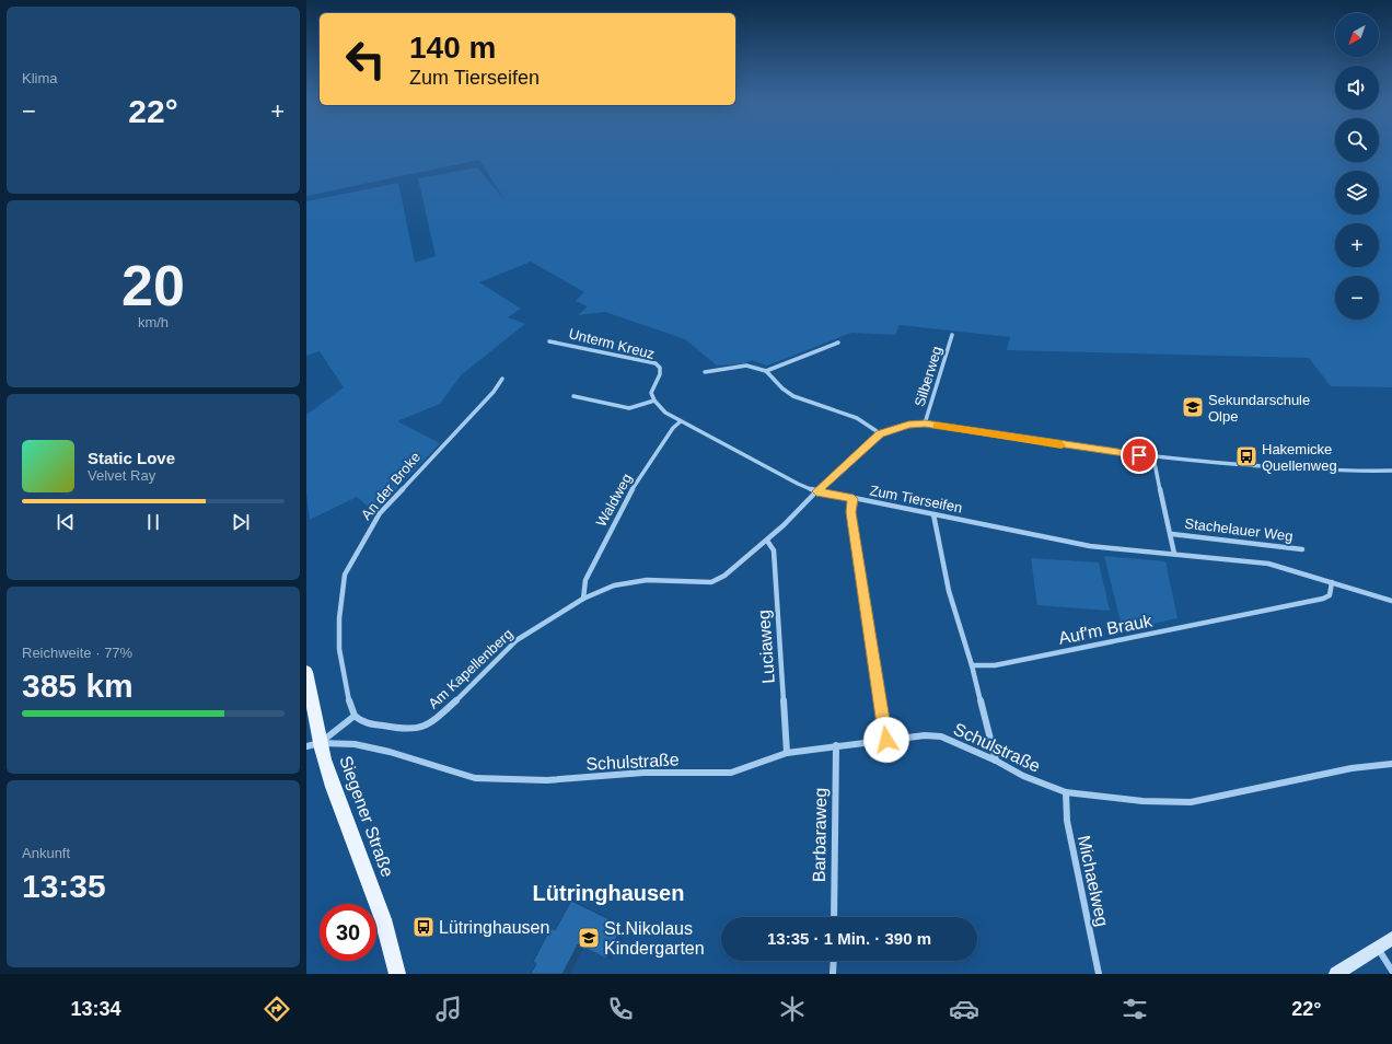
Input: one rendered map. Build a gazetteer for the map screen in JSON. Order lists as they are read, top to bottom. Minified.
{"streets":{"main road":["Siegener Straße"],"street":["Unterm Kreuz","Silberweg","An der Broke","Zum Tierseifen","Waldweg","Stachelauer Weg","Auf'm Brauk","Luciaweg","Am Kapellenberg","Schulstraße","Barbaraweg","Michaelweg"]},"crossings":[["Unterm Kreuz","Zum Tierseifen"],["An der Broke","Am Kapellenberg"],["Zum Tierseifen","Waldweg"],["Zum Tierseifen","Auf'm Brauk"],["Zum Tierseifen","Am Kapellenberg"],["Waldweg","Am Kapellenberg"],["Luciaweg","Am Kapellenberg"],["Luciaweg","Schulstraße"],["Schulstraße","Siegener Straße"],["Schulstraße","Barbaraweg"],["Schulstraße","Michaelweg"]],"districts":["Lütringhausen"],"places":{"school or university":["Sekundarschule Olpe","St.Nikolaus Kindergarten"],"bus stop":["Hakemicke Quellenweg","Lütringhausen"]},"north":"bottom left","page":{"tile":["Klima",["20","km/h"],["Reichweite · 77%","385 km"],["Ankunft","13:35"]],"map_buttons":["+","−"],"turn":["140 m","Zum Tierseifen"],"heat":["−","22°","+"],"song":["Static Love","Velvet Ray"],"limit":"30","trip":"13:35 · 1 Min. · 390 m","tabs":["13:34","22°"]}}
